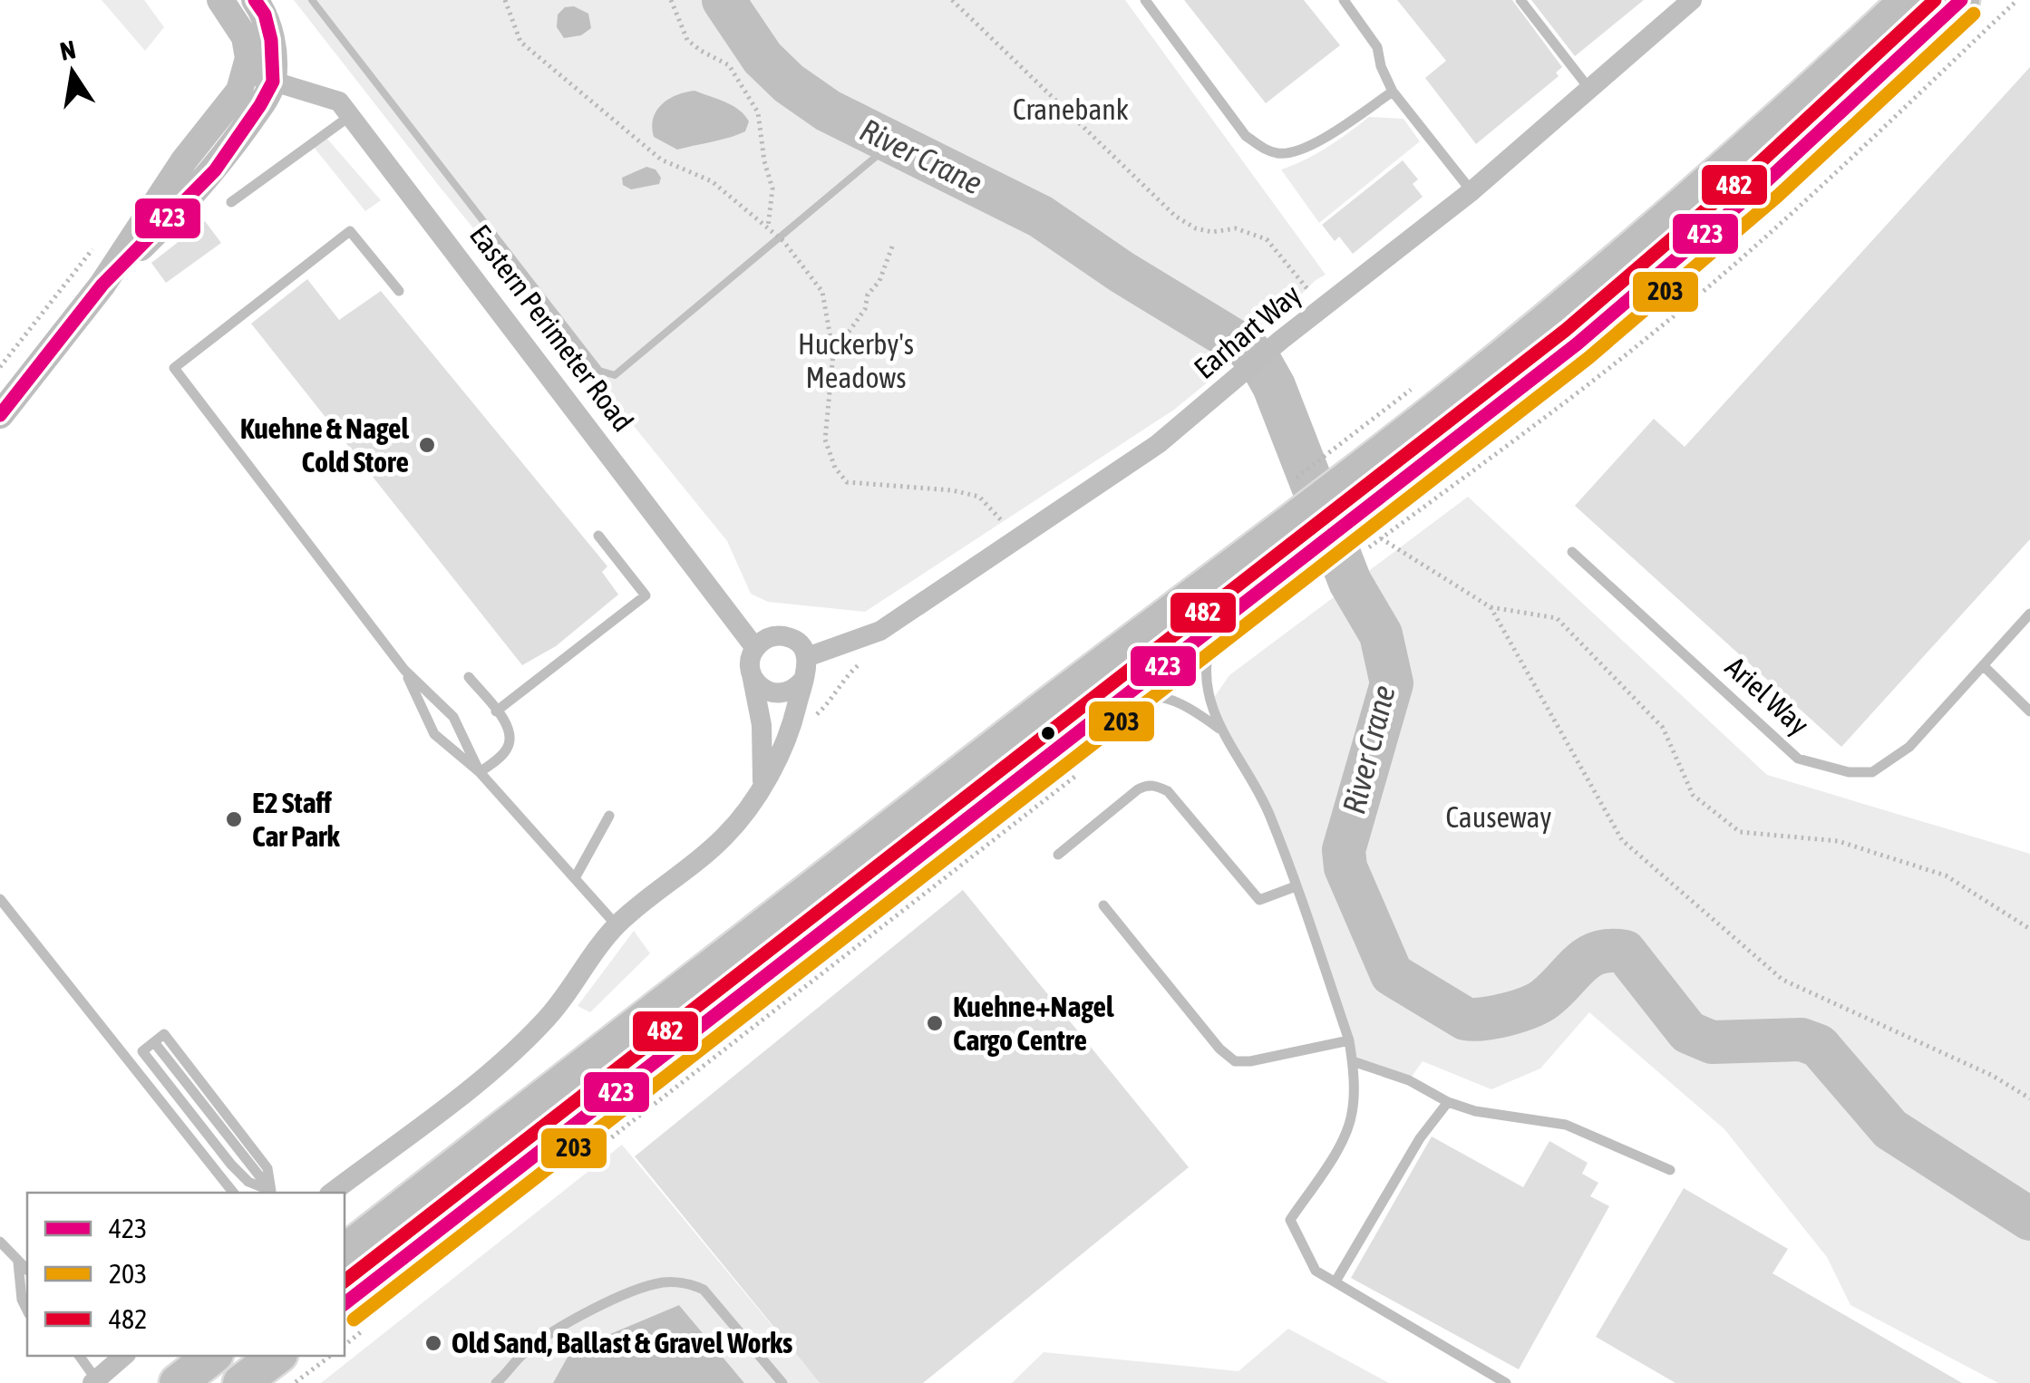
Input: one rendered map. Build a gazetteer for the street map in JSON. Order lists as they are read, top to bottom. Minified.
{"streets":{"street":["Eastern Perimeter Road","Earhart Way"],"lane":["Ariel Way"]},"crossings":[["Eastern Perimeter Road","Earhart Way"]],"water":["River Crane"],"parks":["Cranebank","Huckerby's Meadows","Causeway"],"places":["Kuehne & Nagel Cold Store","E2 Staff Car Park","Kuehne+Nagel Cargo Centre","Old Sand, Ballast & Gravel Works"],"lines":["transit line 423","transit line 482","transit line 203"],"legend":["423","203","482"],"north":"top"}
